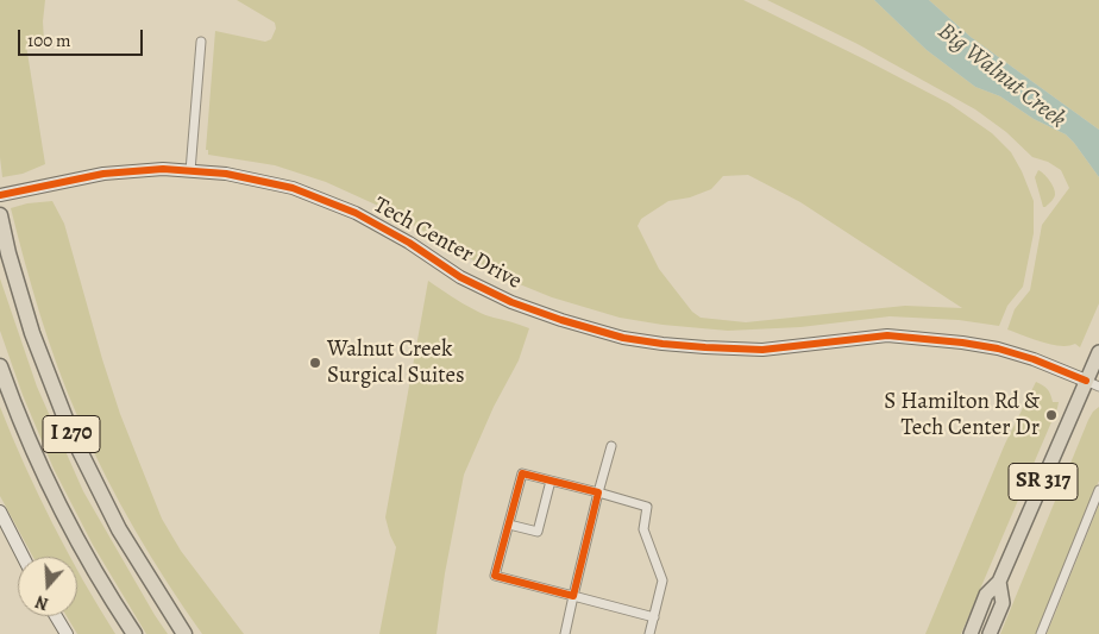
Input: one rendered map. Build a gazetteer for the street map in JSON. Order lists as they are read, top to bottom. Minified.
{"streets":{"highway":["I 270"],"main road":["Tech Center Drive","SR 317"]},"crossings":[["Tech Center Drive","SR 317"]],"water":["Big Walnut Creek"],"places":["Walnut Creek Surgical Suites","S Hamilton Rd & Tech Center Dr"],"scale_bar":"100 m","north":"bottom"}
